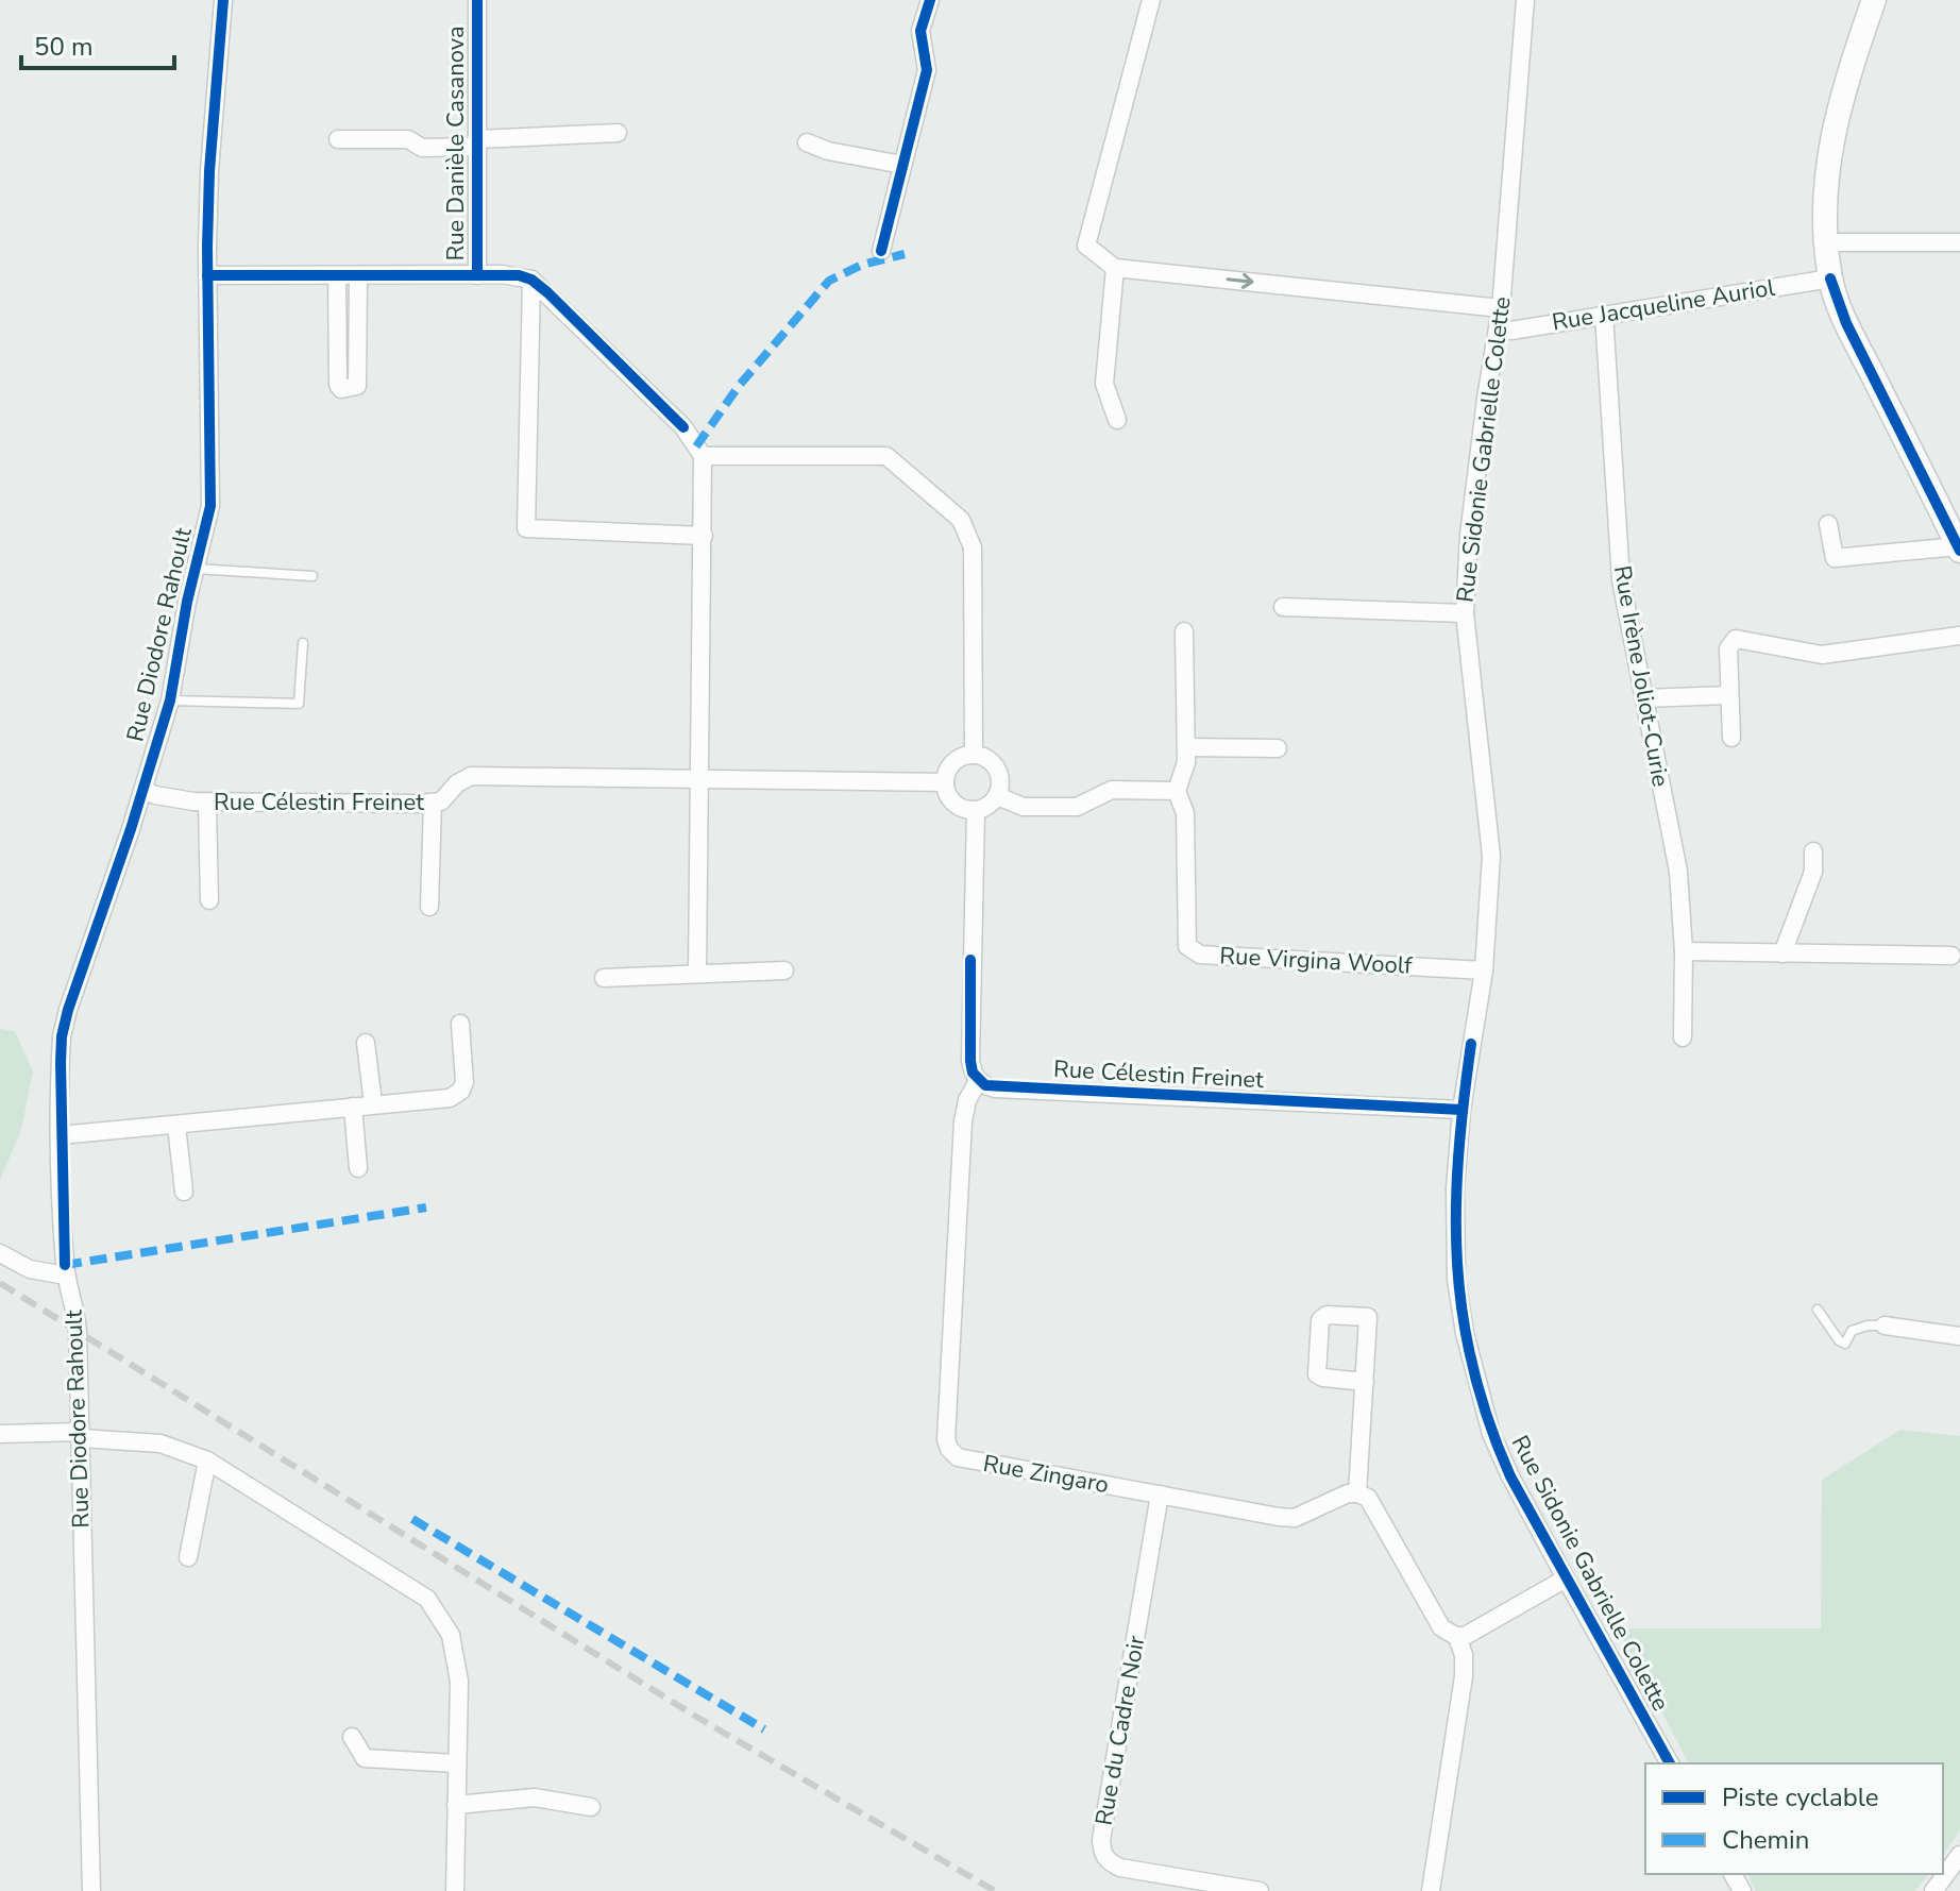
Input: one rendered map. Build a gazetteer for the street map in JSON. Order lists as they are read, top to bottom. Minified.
{"streets":{"street":["Rue Danièle Casanova","Rue Jacqueline Auriol","Rue Sidonie Gabrielle Colette","Rue Diodore Rahoult","Rue Irène Joliot-Curie","Rue Célestin Freinet","Rue Virgina Woolf","Rue Zingaro","Rue du Cadre Noir"]},"crossings":[["Rue Jacqueline Auriol","Rue Sidonie Gabrielle Colette"],["Rue Jacqueline Auriol","Rue Irène Joliot-Curie"],["Rue Sidonie Gabrielle Colette","Rue Célestin Freinet"],["Rue Sidonie Gabrielle Colette","Rue Virgina Woolf"],["Rue Diodore Rahoult","Rue Célestin Freinet"],["Rue Célestin Freinet","Rue Zingaro"],["Rue Zingaro","Rue du Cadre Noir"]],"legend":["Piste cyclable","Chemin"],"scale_bar":"50 m"}
